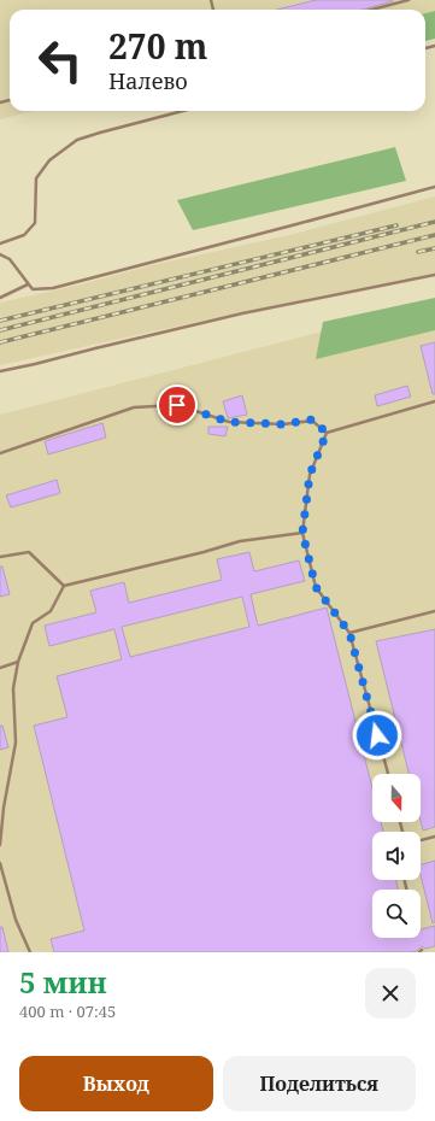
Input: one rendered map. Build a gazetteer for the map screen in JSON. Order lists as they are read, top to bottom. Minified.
{"north":"bottom","page":{"turn":["270 m","Налево"],"heading":["5 мин","400 m · 07:45"],"buttons":["Выход","Поделиться"]}}
